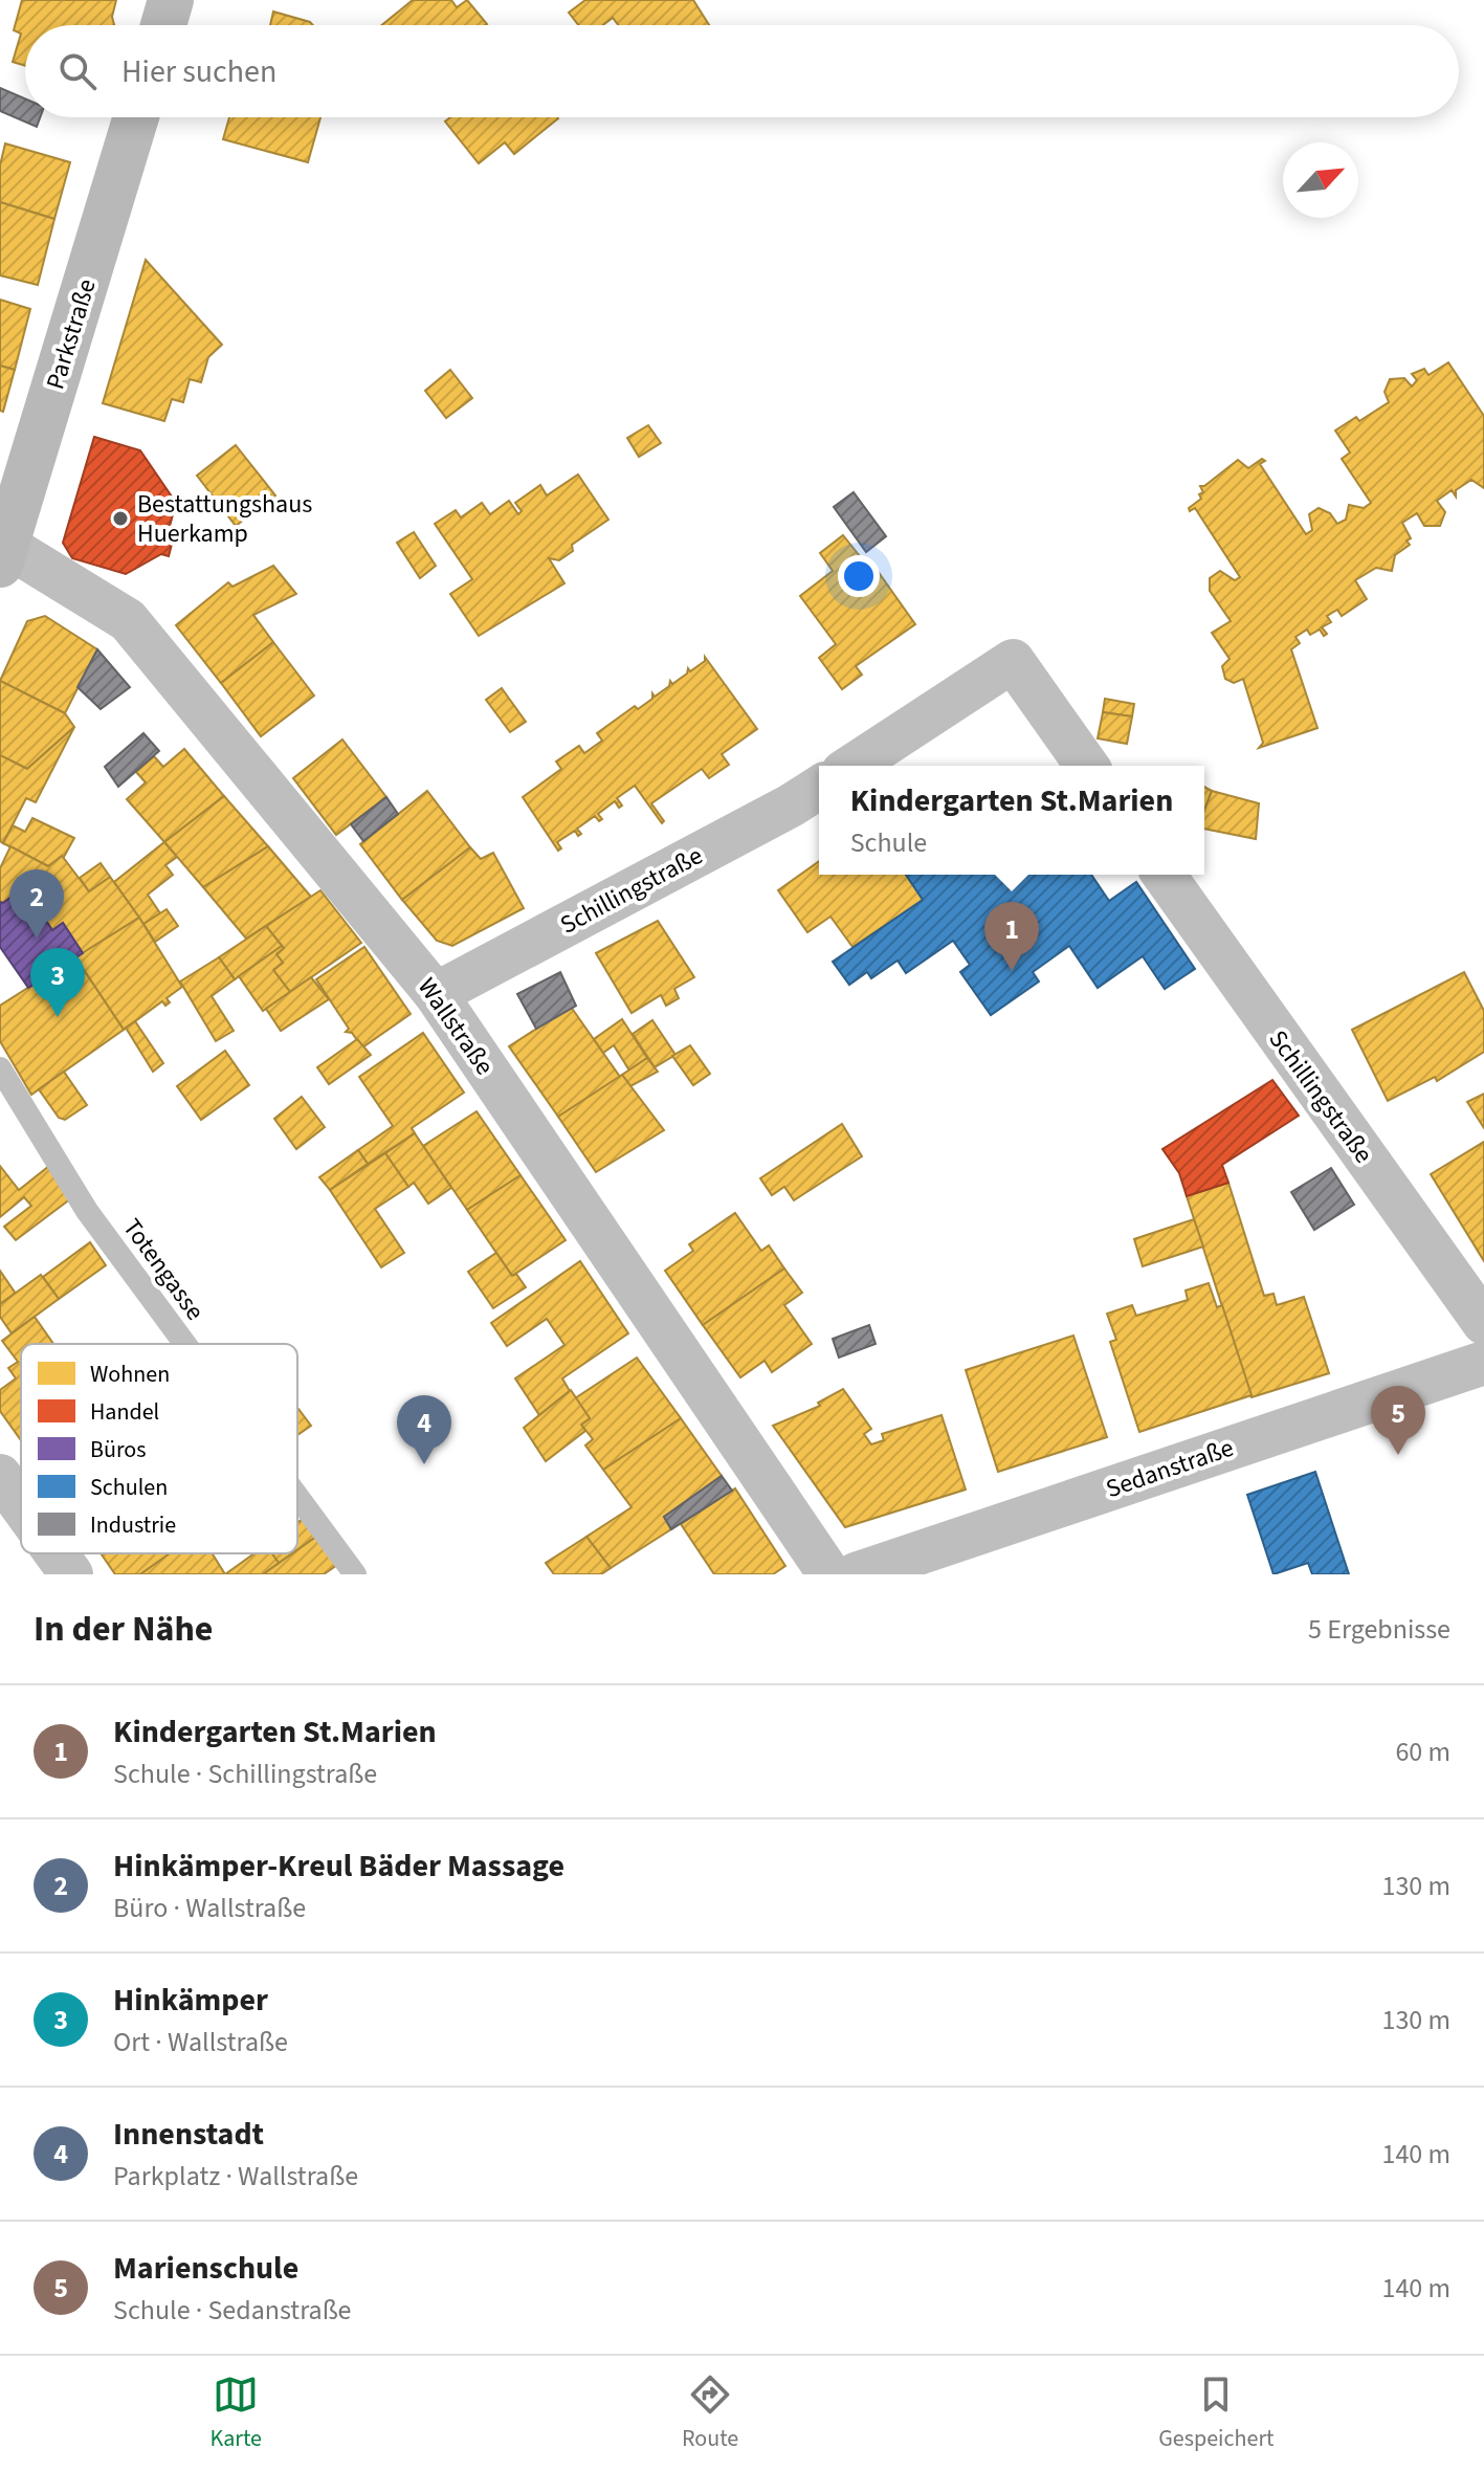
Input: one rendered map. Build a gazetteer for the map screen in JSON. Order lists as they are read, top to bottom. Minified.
{"streets":{"street":["Parkstraße","Schillingstraße","Wallstraße","Sedanstraße"],"lane":["Totengasse"]},"crossings":[["Parkstraße","Wallstraße"],["Schillingstraße","Wallstraße"]],"places":["Bestattungshaus Huerkamp"],"legend":["Wohnen","Handel","Büros","Schulen","Industrie"],"north":"top right","page":{"search":"Hier suchen","popup":["Kindergarten St.Marien","Schule"],"pins":["2","1","3","5","4"],"heading":["In der Nähe","5 Ergebnisse"],"list":[{"mark":"1","name":"Kindergarten St.Marien","note":"Schule · Schillingstraße","value":"60 m"},{"mark":"2","name":"Hinkämper-Kreul Bäder Massage","note":"Büro · Wallstraße","value":"130 m"},{"mark":"3","name":"Hinkämper","note":"Ort · Wallstraße","value":"130 m"},{"mark":"4","name":"Innenstadt","note":"Parkplatz · Wallstraße","value":"140 m"},{"mark":"5","name":"Marienschule","note":"Schule · Sedanstraße","value":"140 m"}],"nav":["Karte","Route","Gespeichert"]}}
